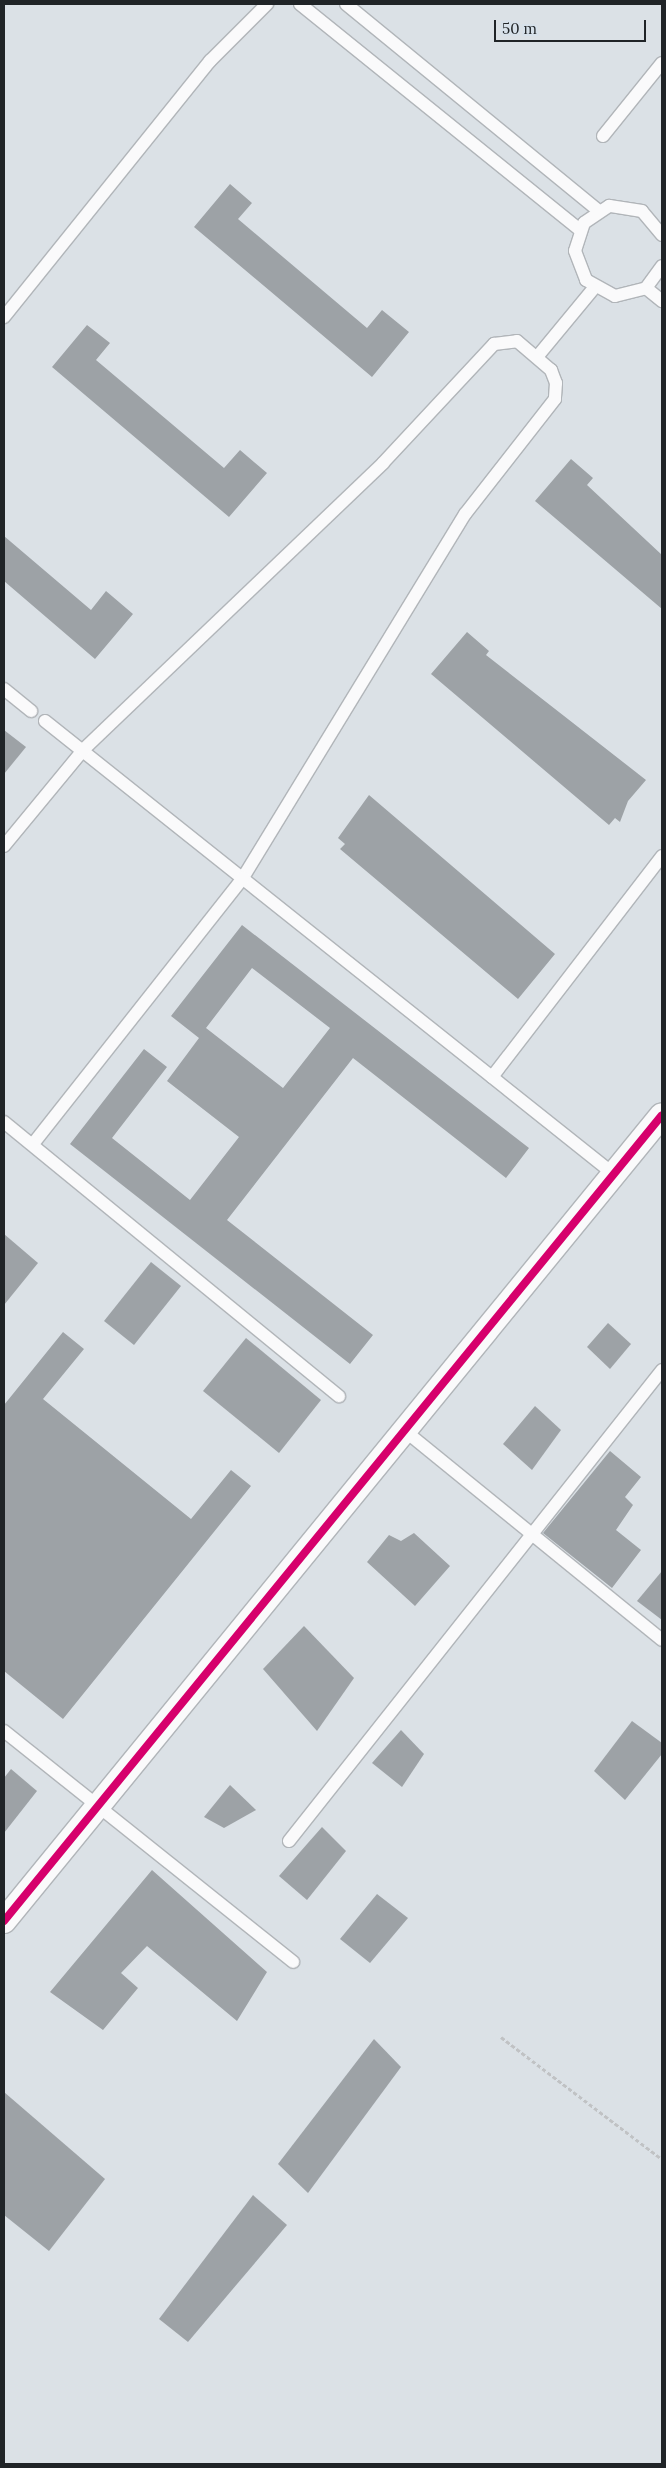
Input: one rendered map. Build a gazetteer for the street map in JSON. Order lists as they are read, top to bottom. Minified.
{"scale_bar":"50 m"}
